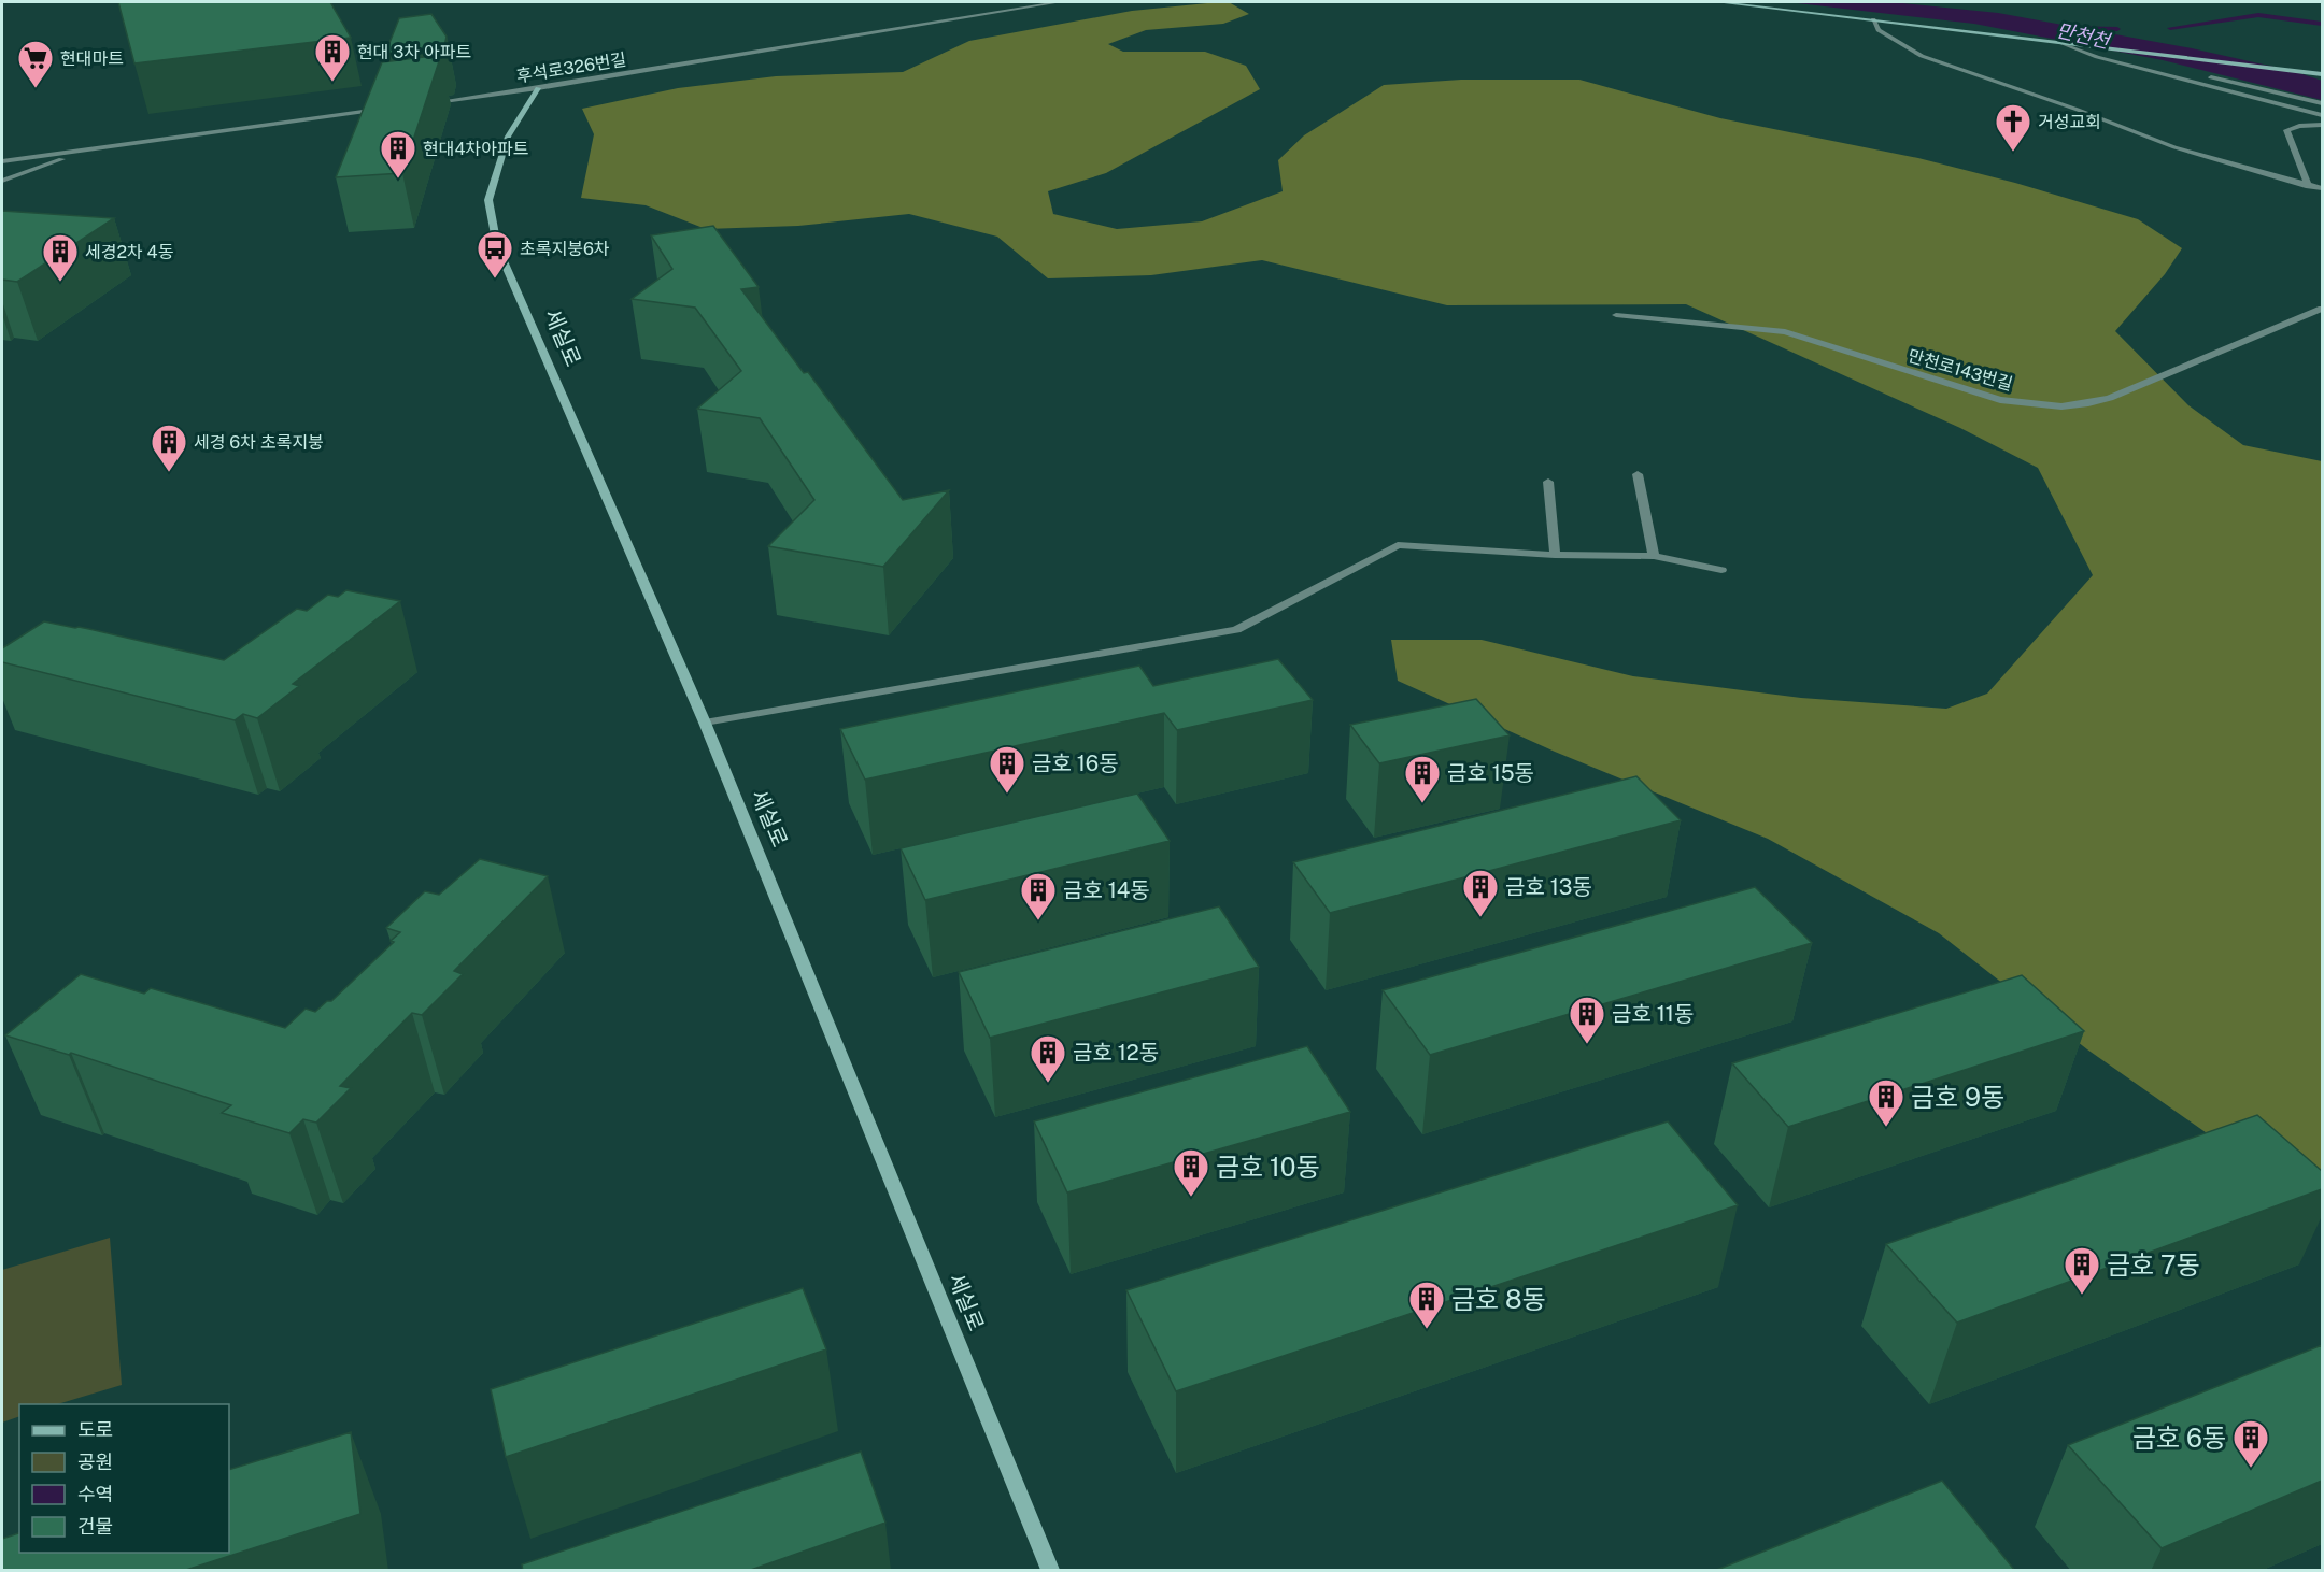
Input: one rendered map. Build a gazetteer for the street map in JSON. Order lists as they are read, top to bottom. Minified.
{"streets":{"street":["후석로326번길","세실로","만천로143번길"]},"crossings":[["후석로326번길","세실로"]],"water":["만천천"],"places":{"building":["현대 3차 아파트","현대4차아파트","세경2차 4동","세경 6차 초록지붕","금호 16동","금호 15동","금호 13동","금호 14동","금호 11동","금호 12동","금호 9동","금호 10동","금호 7동","금호 8동","금호 6동"],"supermarket":["현대마트"],"church":["거성교회"],"bus stop":["초록지붕6차"]},"legend":["도로","공원","수역","건물"]}
